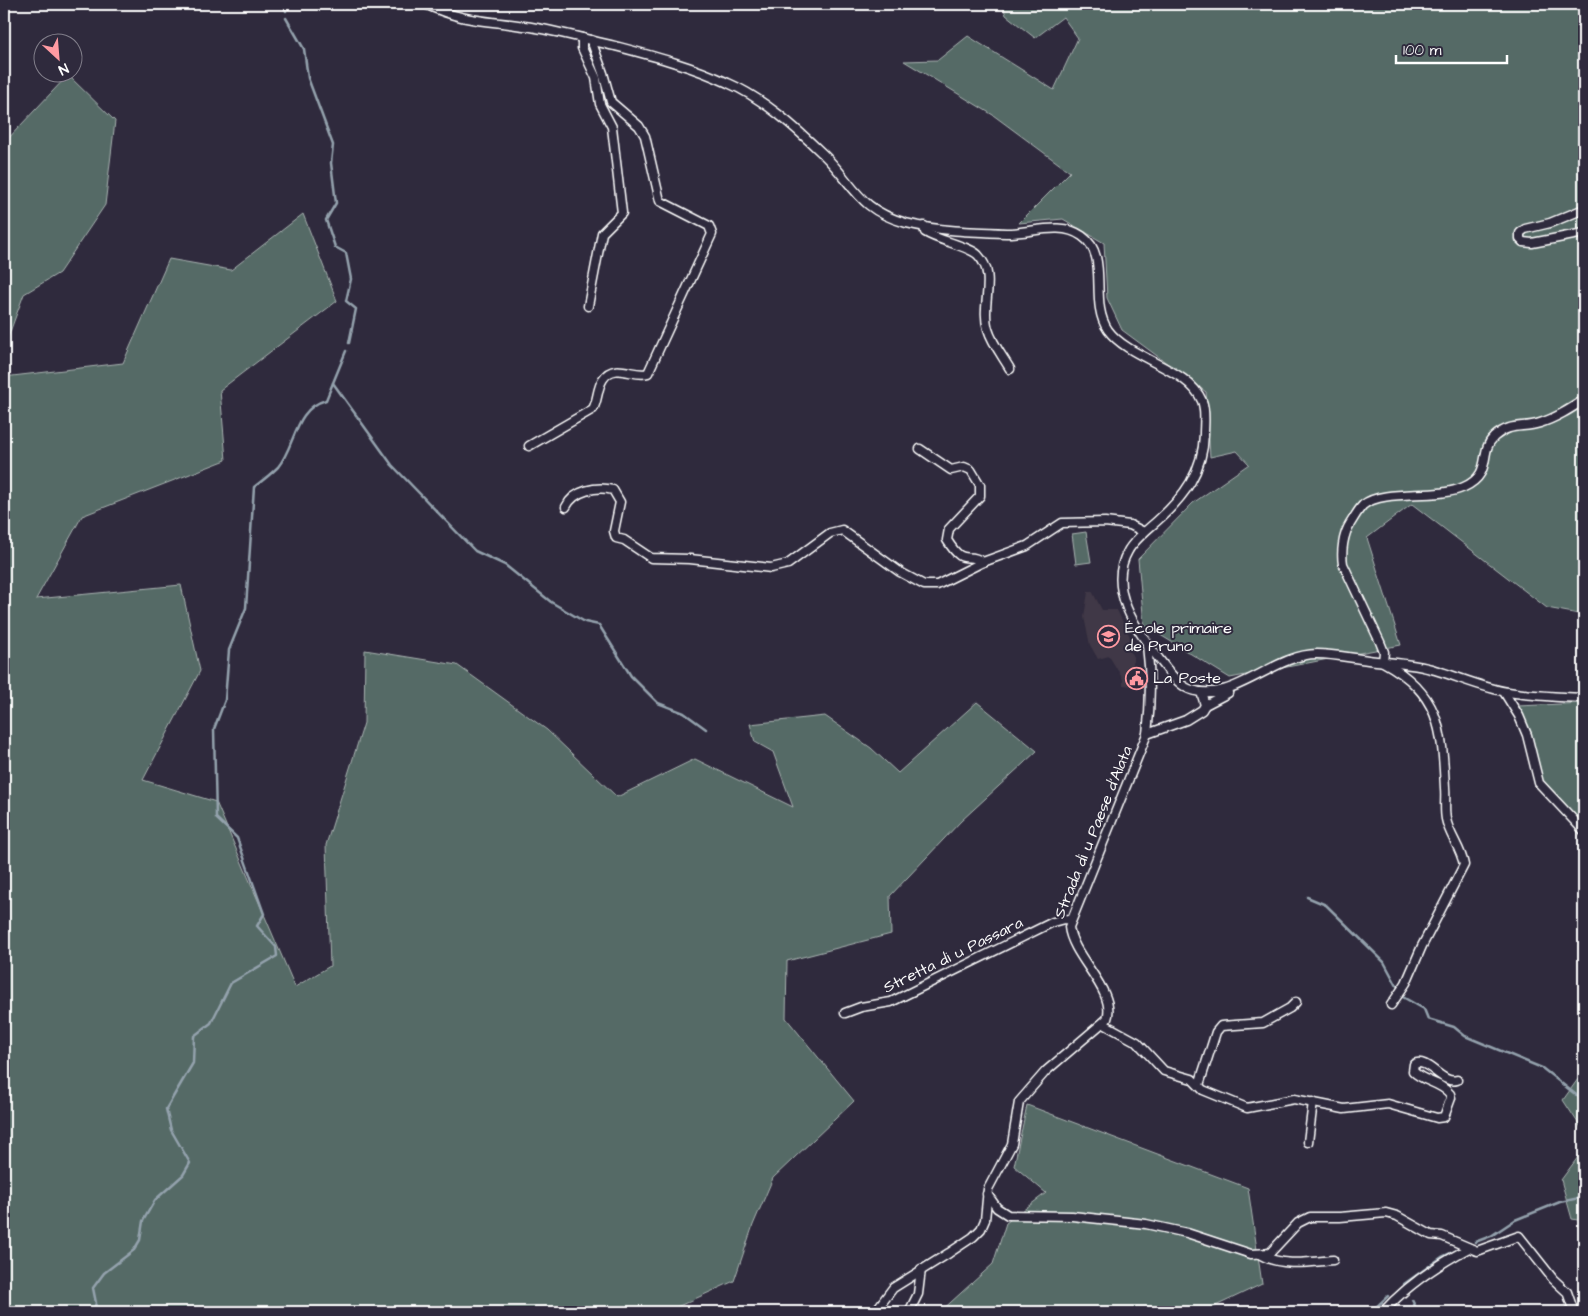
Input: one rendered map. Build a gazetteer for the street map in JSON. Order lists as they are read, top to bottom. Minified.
{"streets":{"street":["Strada di u Paese d'Alata","Stretta di u Passara"]},"crossings":[["Strada di u Paese d'Alata","Stretta di u Passara"]],"places":{"school or university":["École primaire de Pruno"],"public building":["La Poste"]},"scale_bar":"100 m","north":"bottom right"}
